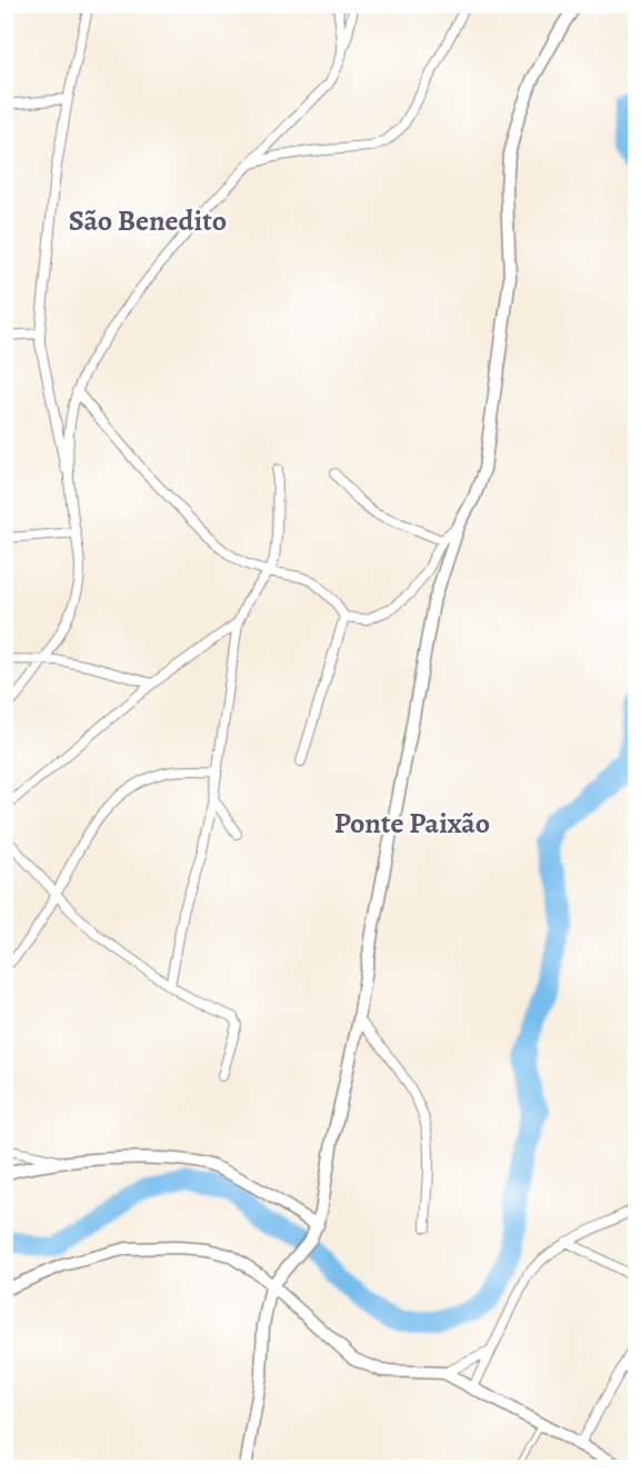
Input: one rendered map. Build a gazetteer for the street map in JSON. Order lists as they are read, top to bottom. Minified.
{"districts":["São Benedito","Ponte Paixão"]}
